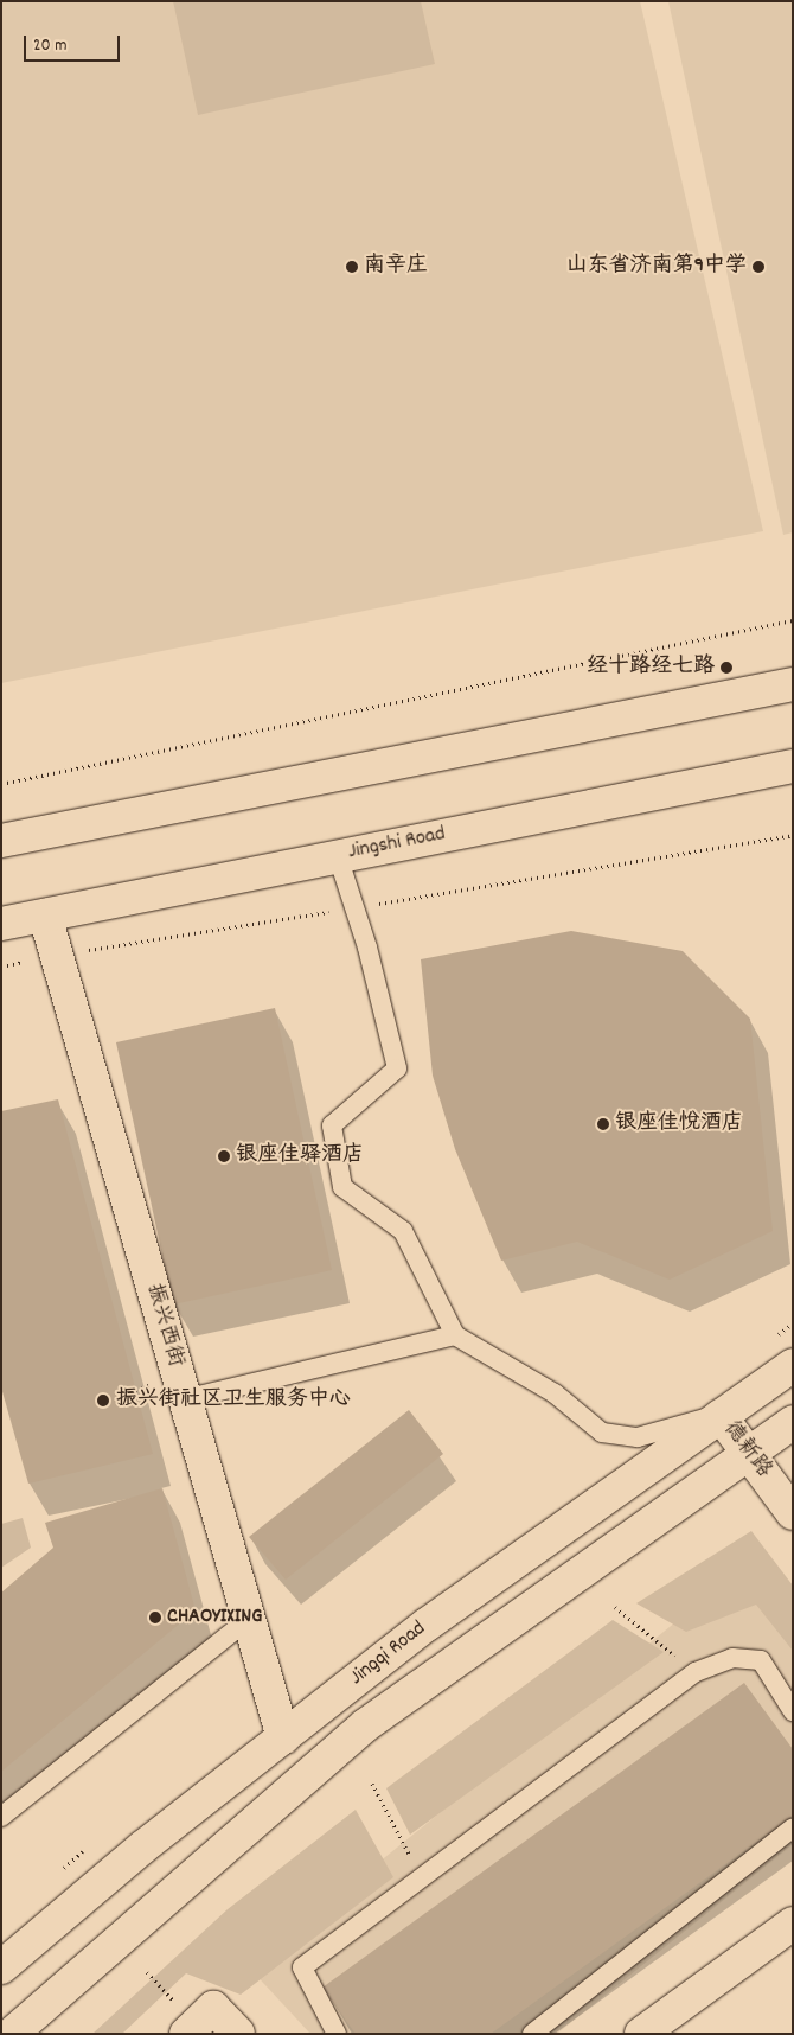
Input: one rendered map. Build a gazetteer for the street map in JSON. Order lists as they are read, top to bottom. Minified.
{"streets":{"main road":["Jingshi Road","振兴西街","德新路","Jingqi Road"]},"crossings":[["Jingshi Road","振兴西街"],["振兴西街","Jingqi Road"],["德新路","Jingqi Road"]],"places":["南辛庄","山东省济南第9中学","经十路经七路","银座佳悦酒店","银座佳驿酒店","振兴街社区卫生服务中心","CHAOYIXING"],"scale_bar":"20 m"}
